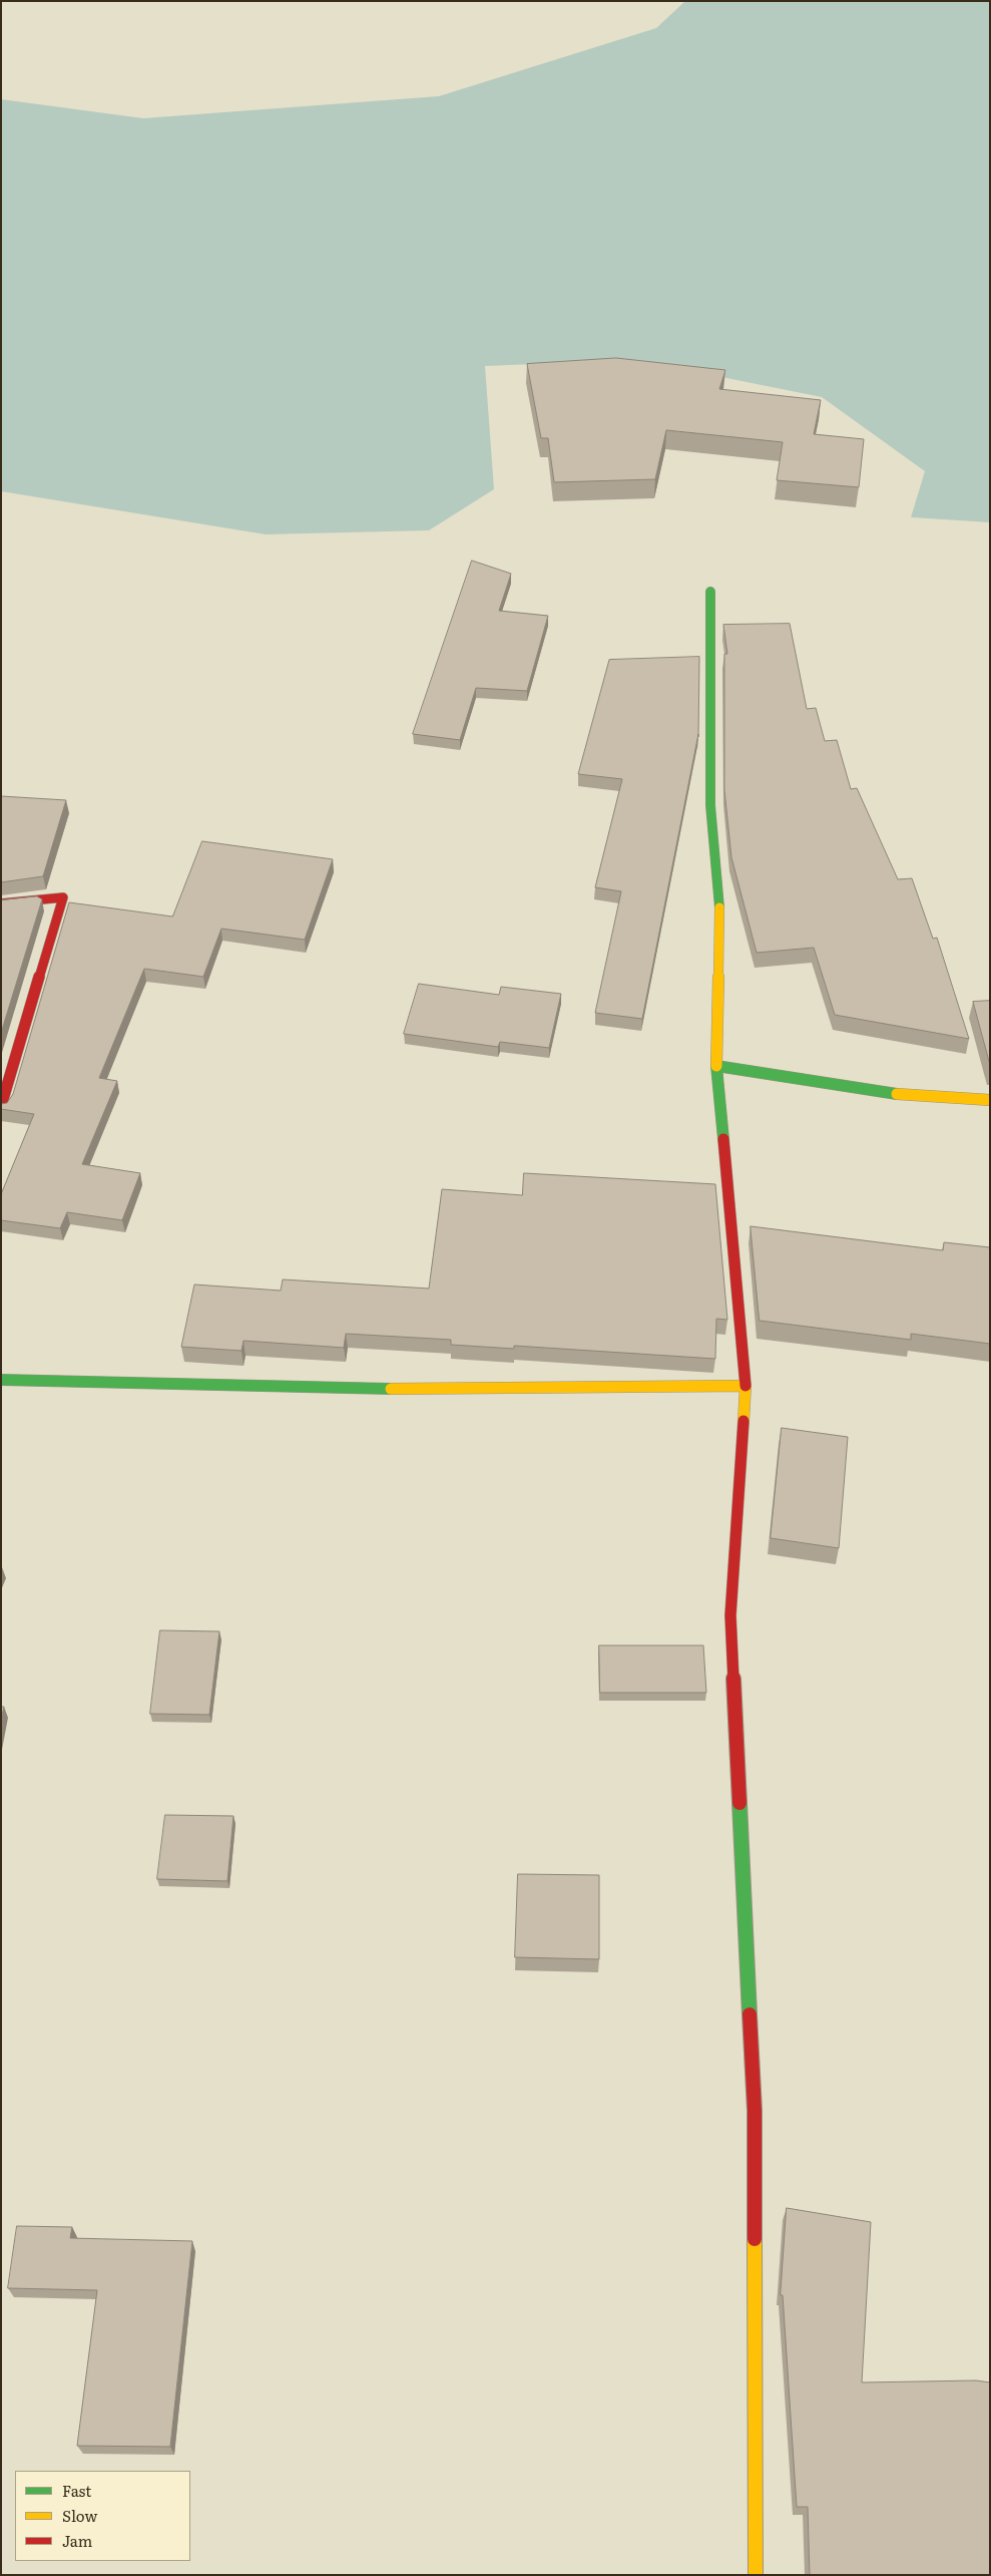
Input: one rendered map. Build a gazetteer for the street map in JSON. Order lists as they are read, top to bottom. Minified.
{"legend":["Fast","Slow","Jam"]}
